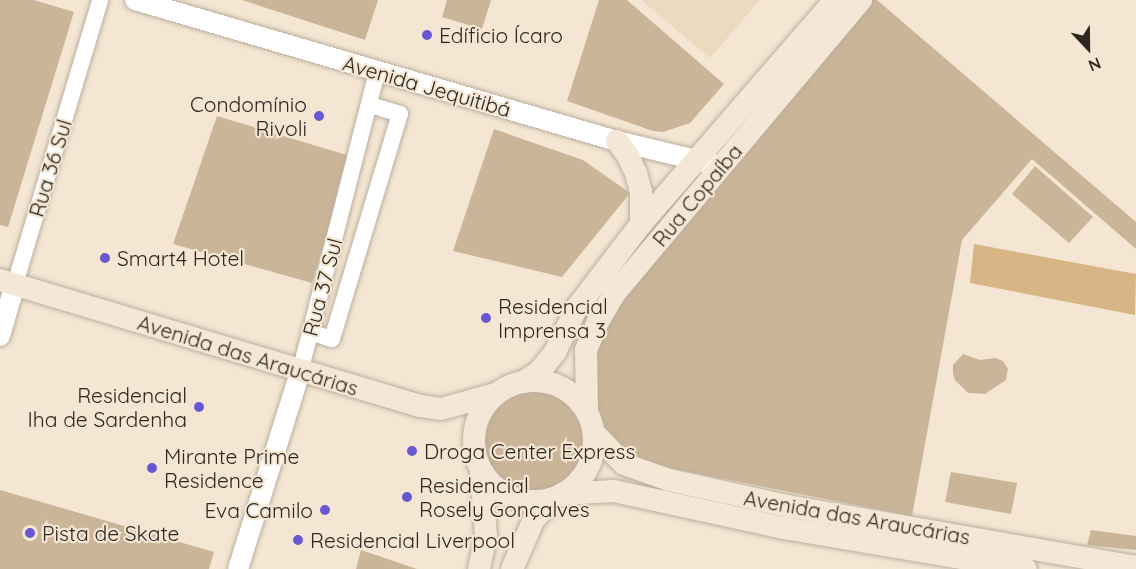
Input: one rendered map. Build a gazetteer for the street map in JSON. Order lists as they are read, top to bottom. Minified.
{"streets":{"main road":["Rua Copaíba","Avenida das Araucárias"],"street":["Avenida Jequitibá","Rua 36 Sul","Rua 37 Sul"]},"crossings":[["Avenida Jequitibá","Rua Copaíba"],["Avenida Jequitibá","Rua 37 Sul"],["Rua 36 Sul","Avenida das Araucárias"],["Rua Copaíba","Avenida das Araucárias"],["Rua 37 Sul","Avenida das Araucárias"]],"places":["Edíficio Ícaro","Condomínio Rivoli","Smart4 Hotel","Residencial Imprensa 3","Residencial Iha de Sardenha","Droga Center Express","Mirante Prime Residence","Residencial Rosely Gonçalves","Eva Camilo","Pista de Skate","Residencial Liverpool"],"north":"bottom"}
